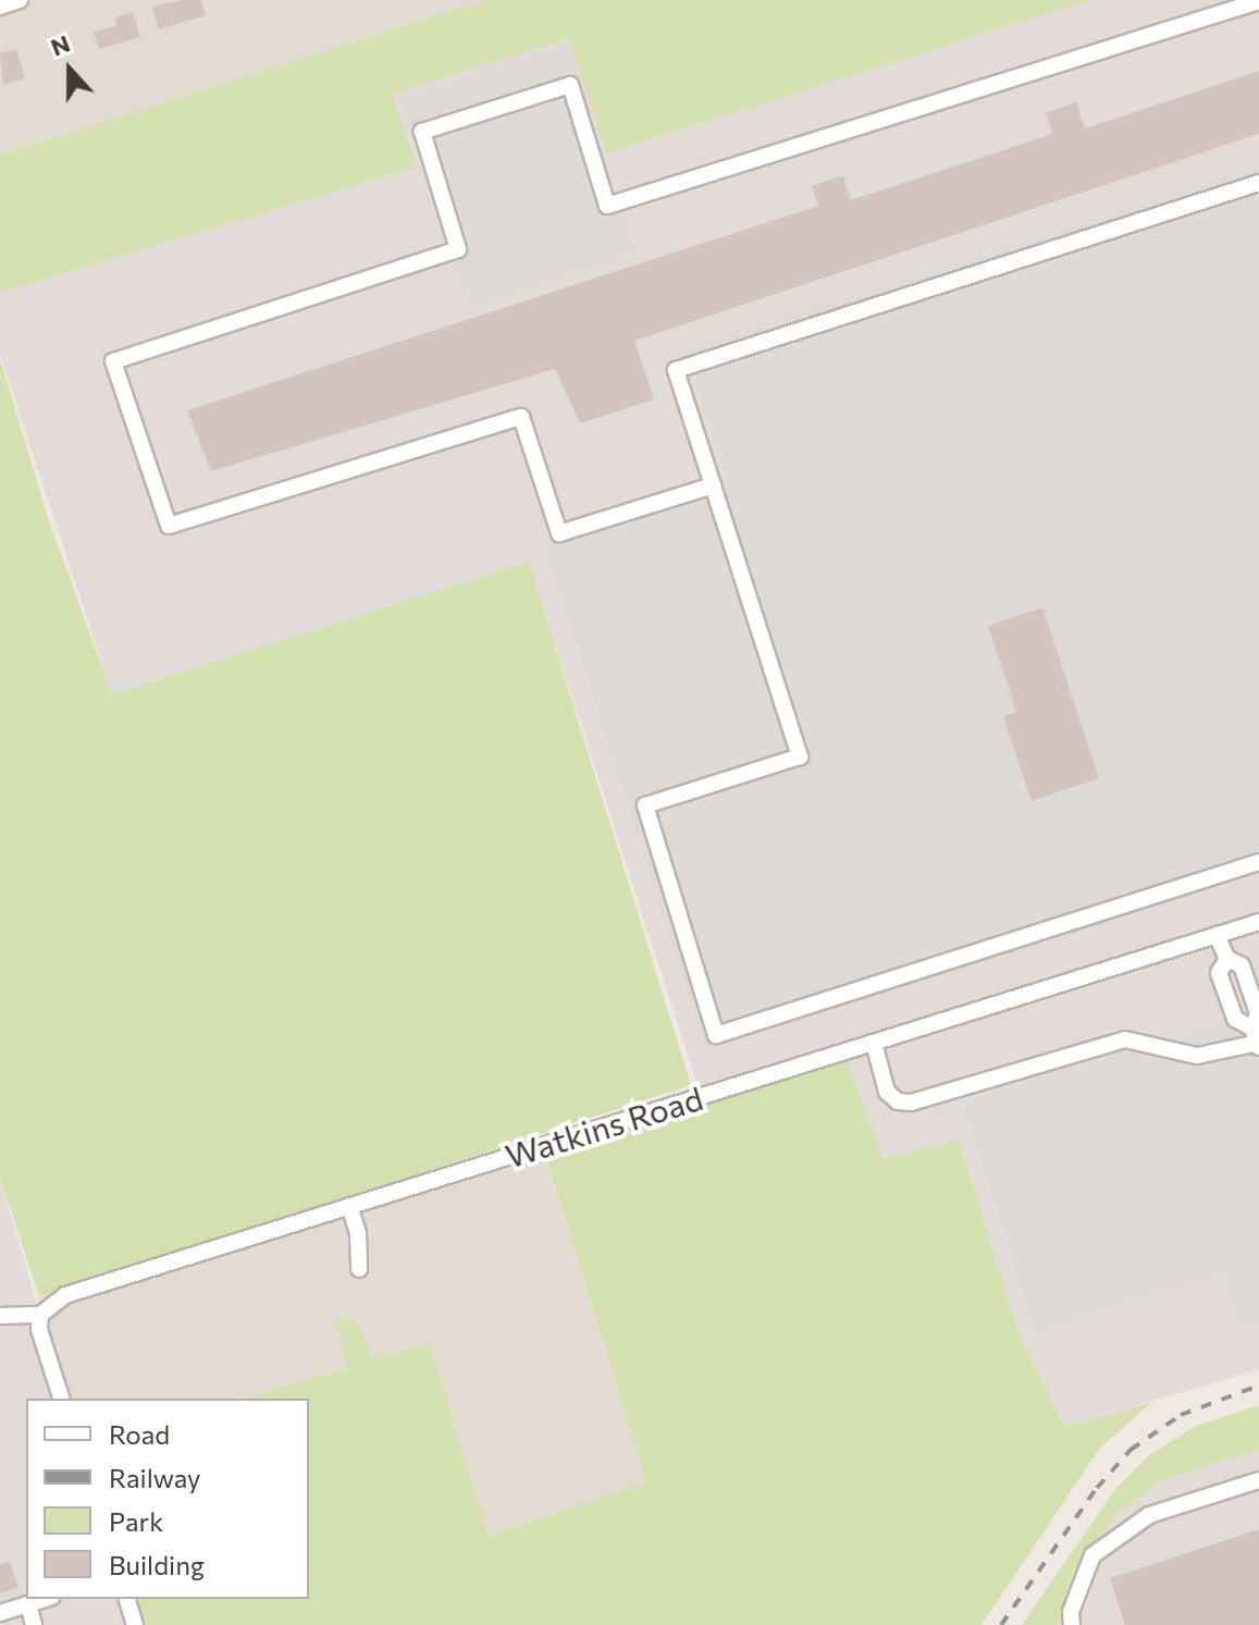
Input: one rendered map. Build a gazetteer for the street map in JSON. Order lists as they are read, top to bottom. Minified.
{"streets":{"street":["Watkins Road"]},"legend":["Road","Railway","Park","Building"],"north":"top"}
